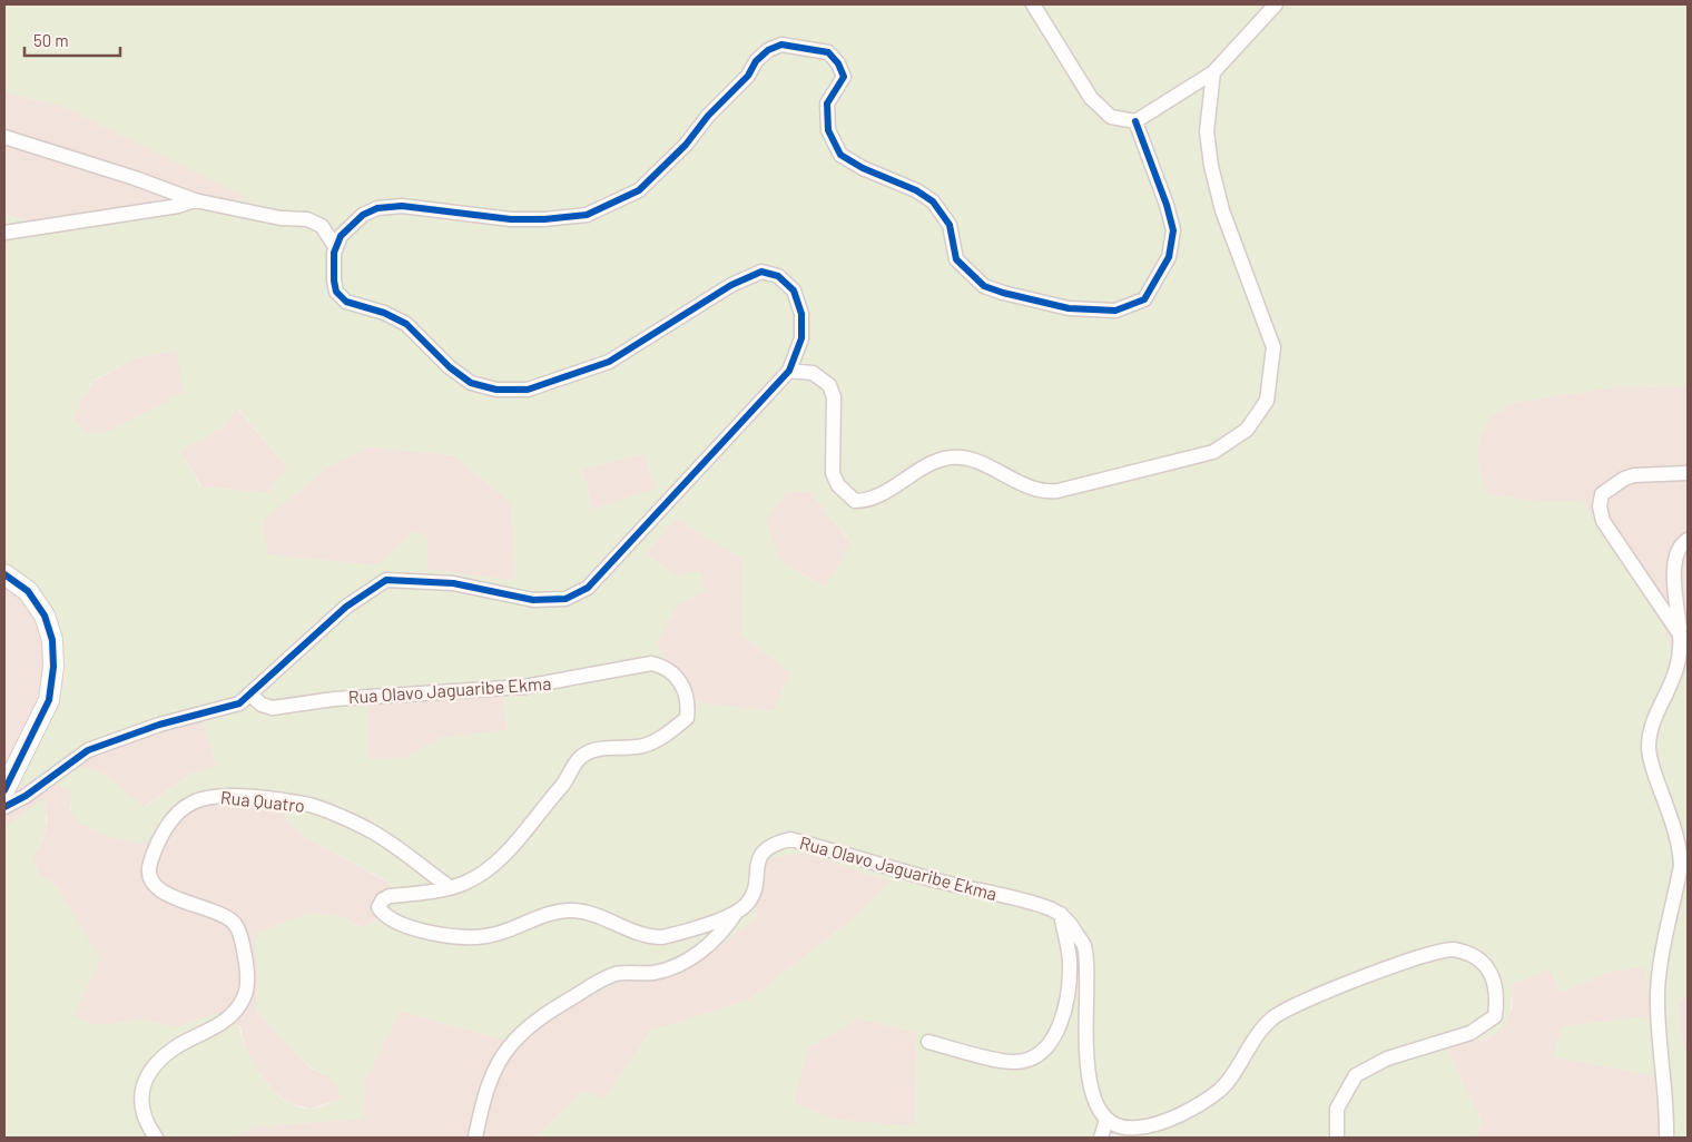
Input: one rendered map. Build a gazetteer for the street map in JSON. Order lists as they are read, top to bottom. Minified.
{"streets":{"street":["Rua Olavo Jaguaribe Ekma","Rua Quatro"]},"crossings":[["Rua Olavo Jaguaribe Ekma","Rua Quatro"]],"scale_bar":"50 m"}
